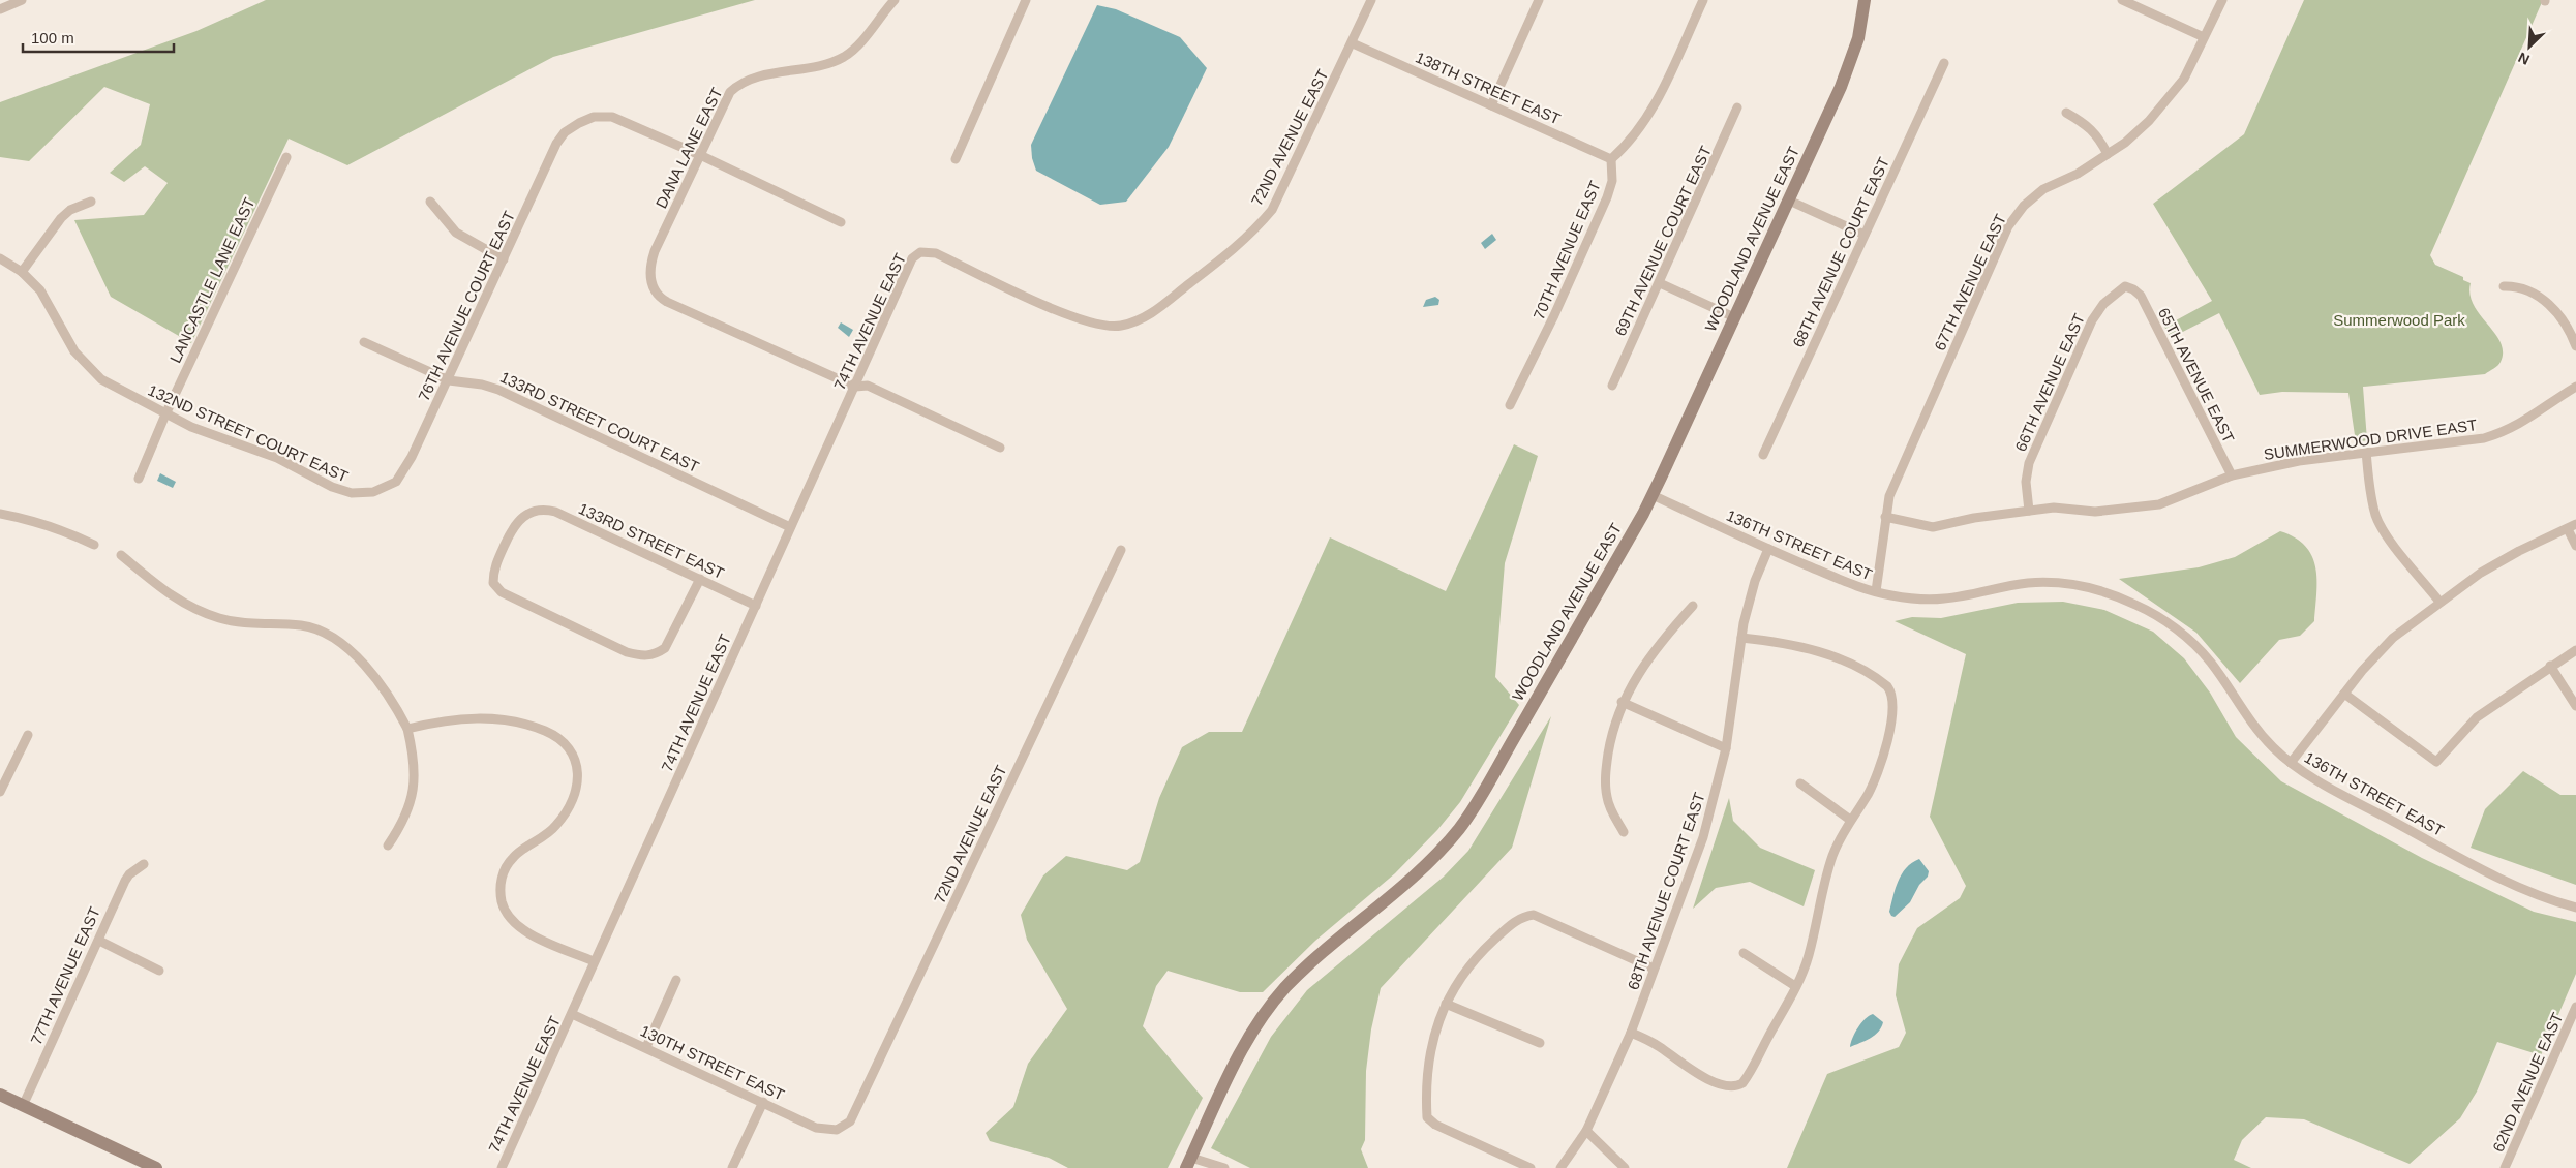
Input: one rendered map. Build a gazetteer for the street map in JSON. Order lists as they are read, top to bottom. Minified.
{"streets":{"street":["138TH STREET EAST","72ND AVENUE EAST","DANA LANE EAST","WOODLAND AVENUE EAST","69TH AVENUE COURT EAST","70TH AVENUE EAST","68TH AVENUE COURT EAST","LANCASTLE LANE EAST","67TH AVENUE EAST","76TH AVENUE COURT EAST","74TH AVENUE EAST","65TH AVENUE EAST","66TH AVENUE EAST","133RD STREET COURT EAST","132ND STREET COURT EAST","SUMMERWOOD DRIVE EAST","133RD STREET EAST","136TH STREET EAST","77TH AVENUE EAST","130TH STREET EAST","62ND AVENUE EAST"]},"crossings":[["138TH STREET EAST","72ND AVENUE EAST"],["138TH STREET EAST","70TH AVENUE EAST"],["72ND AVENUE EAST","74TH AVENUE EAST"],["72ND AVENUE EAST","130TH STREET EAST"],["DANA LANE EAST","76TH AVENUE COURT EAST"],["DANA LANE EAST","74TH AVENUE EAST"],["WOODLAND AVENUE EAST","136TH STREET EAST"],["68TH AVENUE COURT EAST","136TH STREET EAST"],["LANCASTLE LANE EAST","132ND STREET COURT EAST"],["67TH AVENUE EAST","SUMMERWOOD DRIVE EAST"],["67TH AVENUE EAST","136TH STREET EAST"],["76TH AVENUE COURT EAST","133RD STREET COURT EAST"],["76TH AVENUE COURT EAST","132ND STREET COURT EAST"],["74TH AVENUE EAST","133RD STREET COURT EAST"],["74TH AVENUE EAST","133RD STREET EAST"],["74TH AVENUE EAST","130TH STREET EAST"],["65TH AVENUE EAST","66TH AVENUE EAST"],["65TH AVENUE EAST","SUMMERWOOD DRIVE EAST"],["66TH AVENUE EAST","SUMMERWOOD DRIVE EAST"]],"parks":["Summerwood Park"],"scale_bar":"100 m","north":"bottom left"}
